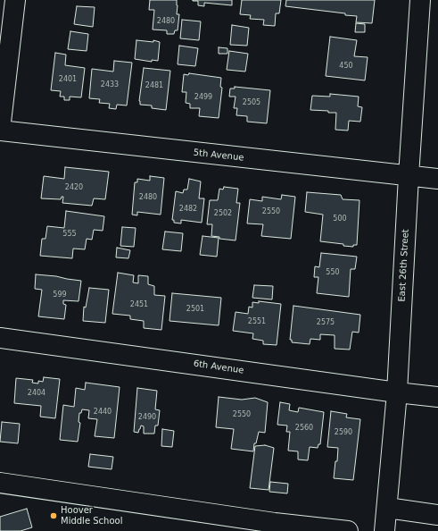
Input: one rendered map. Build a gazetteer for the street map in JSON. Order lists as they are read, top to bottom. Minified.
{"streets":{"street":["5th Avenue","East 26th Street","6th Avenue"]},"crossings":[["5th Avenue","East 26th Street"],["East 26th Street","6th Avenue"]],"places":["Hoover Middle School"],"house_numbers":["2480","450","2401","2433","2481","2499","2505","2420","2480","2482","2550","2502","500","555","550","599","2451","2501","2551","2575","2404","2440","2550","2490","2560","2590"]}
